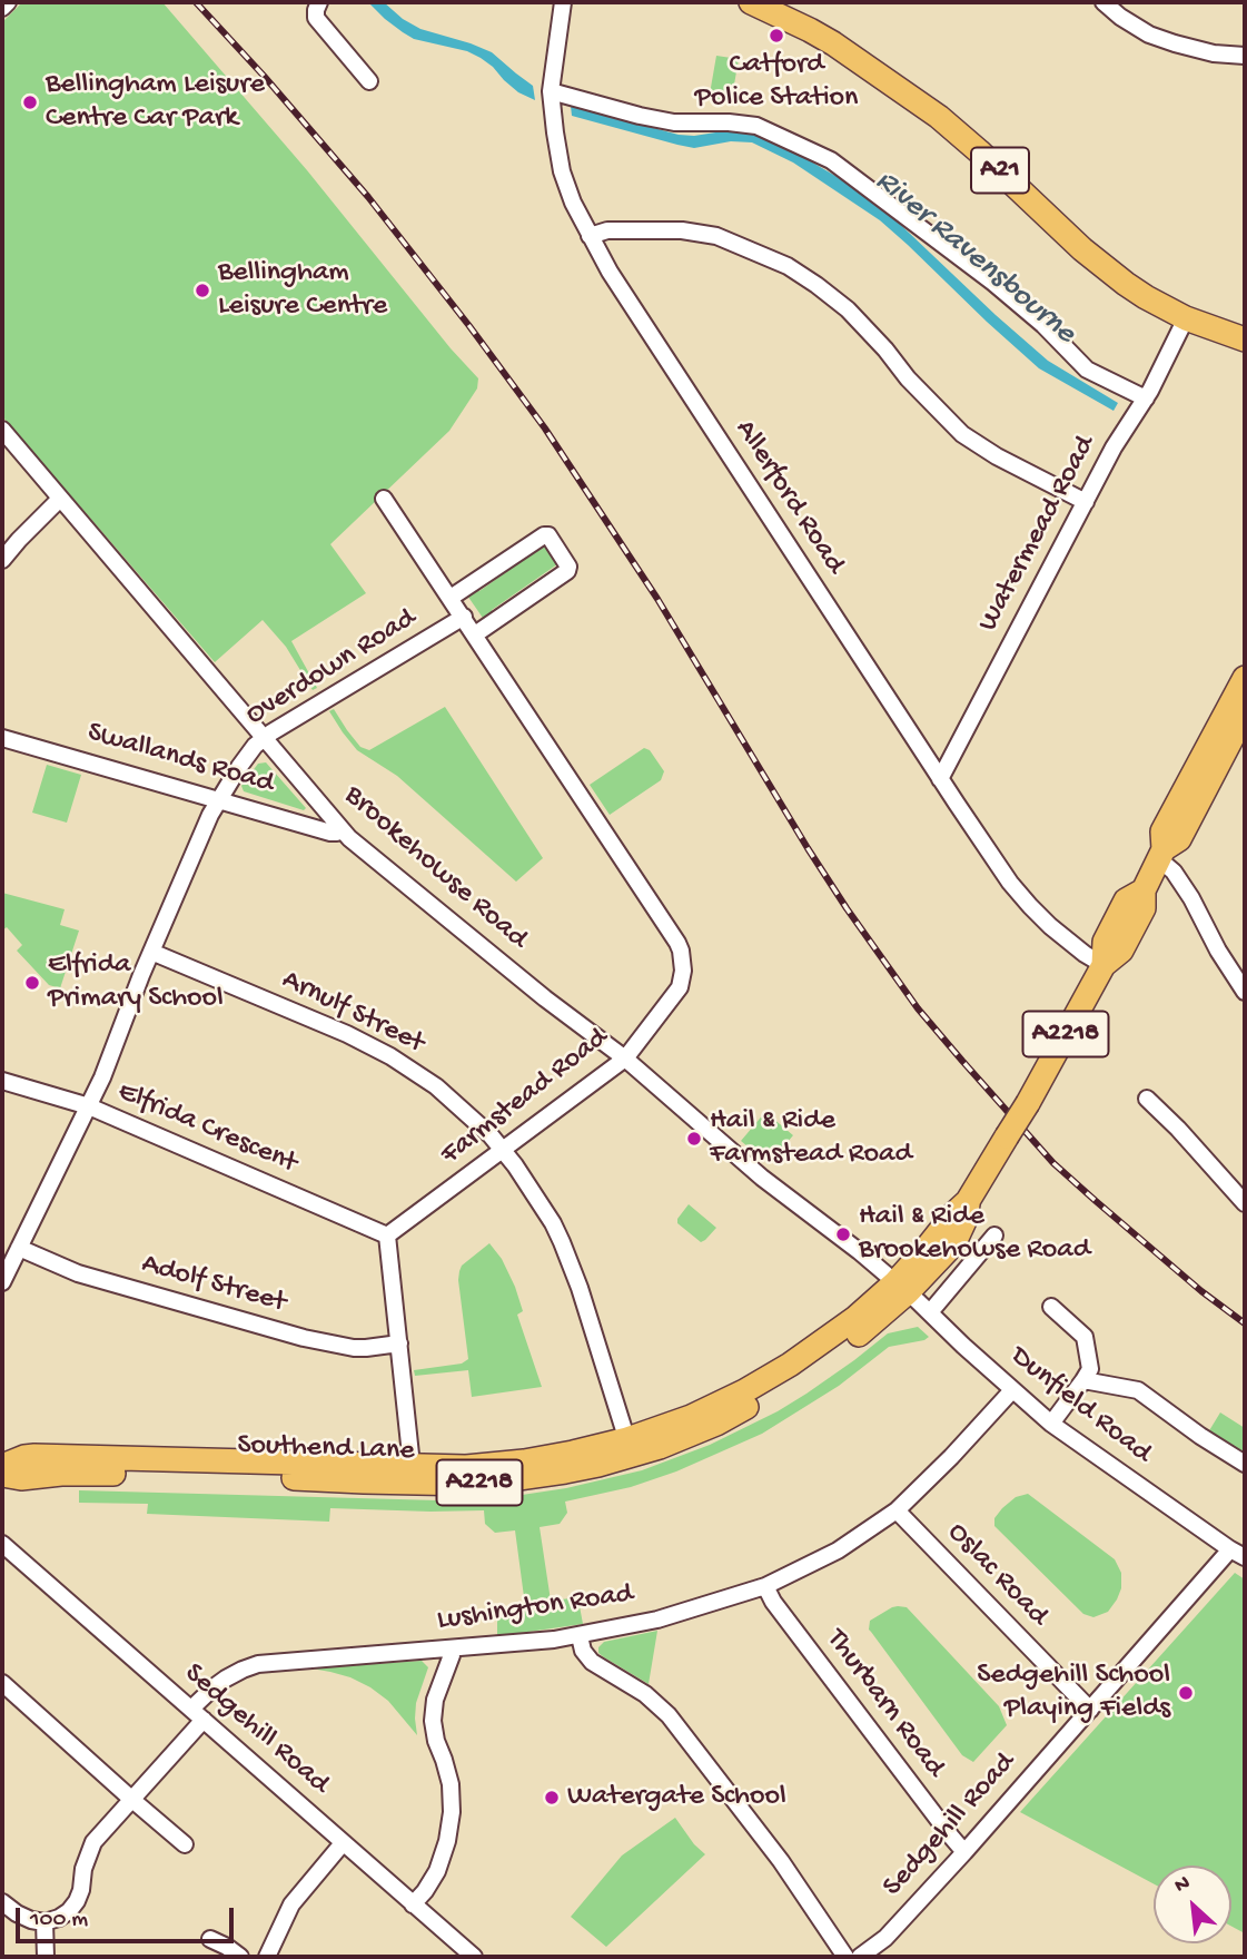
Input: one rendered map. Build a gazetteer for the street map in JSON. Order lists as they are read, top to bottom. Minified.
{"streets":{"main road":["A21","A2218","Southend Lane"],"street":["Allerford Road","Watermead Road","Overdown Road","Swallands Road","Brookehowse Road","Arnulf Street","Farmstead Road","Elfrida Crescent","Adolf Street","Dunfield Road","Oslac Road","Lushington Road","Thurbarn Road","Sedgehill Road"]},"crossings":[["A21","Watermead Road"],["Allerford Road","Watermead Road"],["Allerford Road","Southend Lane"],["Overdown Road","Swallands Road"],["Overdown Road","Brookehowse Road"],["Overdown Road","Arnulf Street"],["Overdown Road","Farmstead Road"],["Overdown Road","Elfrida Crescent"],["Overdown Road","Adolf Street"],["Swallands Road","Brookehowse Road"],["Brookehowse Road","Farmstead Road"],["Brookehowse Road","Dunfield Road"],["Brookehowse Road","Southend Lane"],["Arnulf Street","Farmstead Road"],["Arnulf Street","Southend Lane"],["Farmstead Road","Elfrida Crescent"],["Dunfield Road","Southend Lane"],["Dunfield Road","Lushington Road"],["Dunfield Road","Sedgehill Road"],["Oslac Road","Lushington Road"],["Oslac Road","Sedgehill Road"],["Lushington Road","Thurbarn Road"],["Lushington Road","Sedgehill Road"],["Thurbarn Road","Sedgehill Road"]],"water":["River Ravensbourne"],"places":["Catford Police Station","Bellingham Leisure Centre Car Park","Bellingham Leisure Centre","Elfrida Primary School","Hail & Ride Farmstead Road","Hail & Ride Brookehowse Road","Sedgehill School Playing Fields","Watergate School"],"scale_bar":"100 m","north":"top left"}
